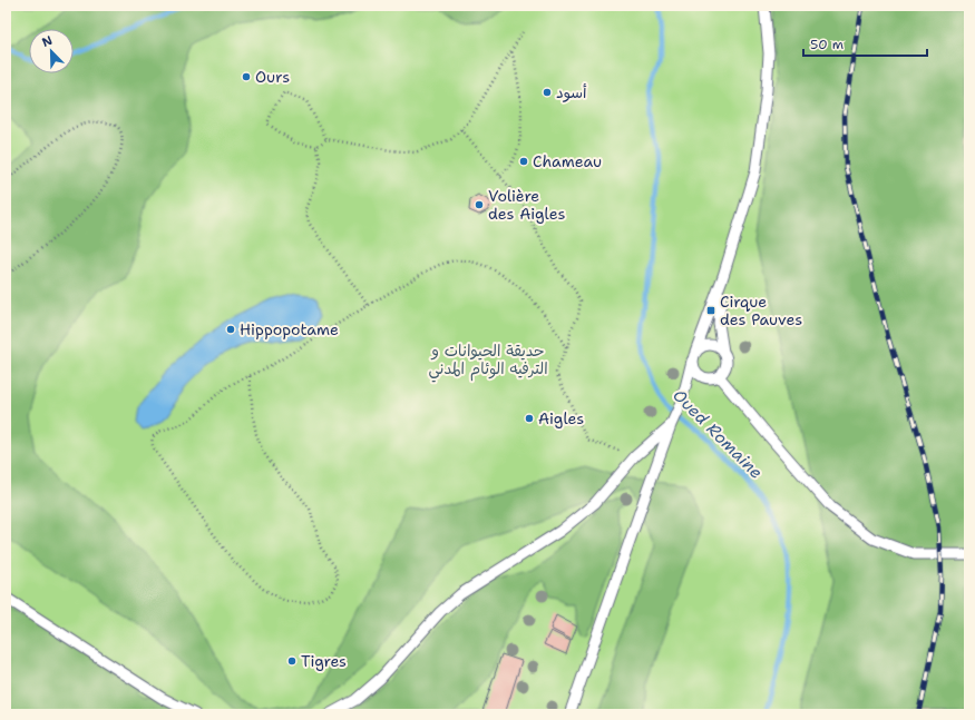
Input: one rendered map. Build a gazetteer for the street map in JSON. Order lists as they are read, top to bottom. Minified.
{"water":["Oued Romaine"],"parks":["حديقة الحيوانات و الترفيه الوئام المدني"],"places":{"other":["Ours","أسود","Chameau","Volière des Aigles","Hippopotame","Aigles","Tigres"],"transit":["Cirque des Pauves"]},"scale_bar":"50 m","north":"top left"}
